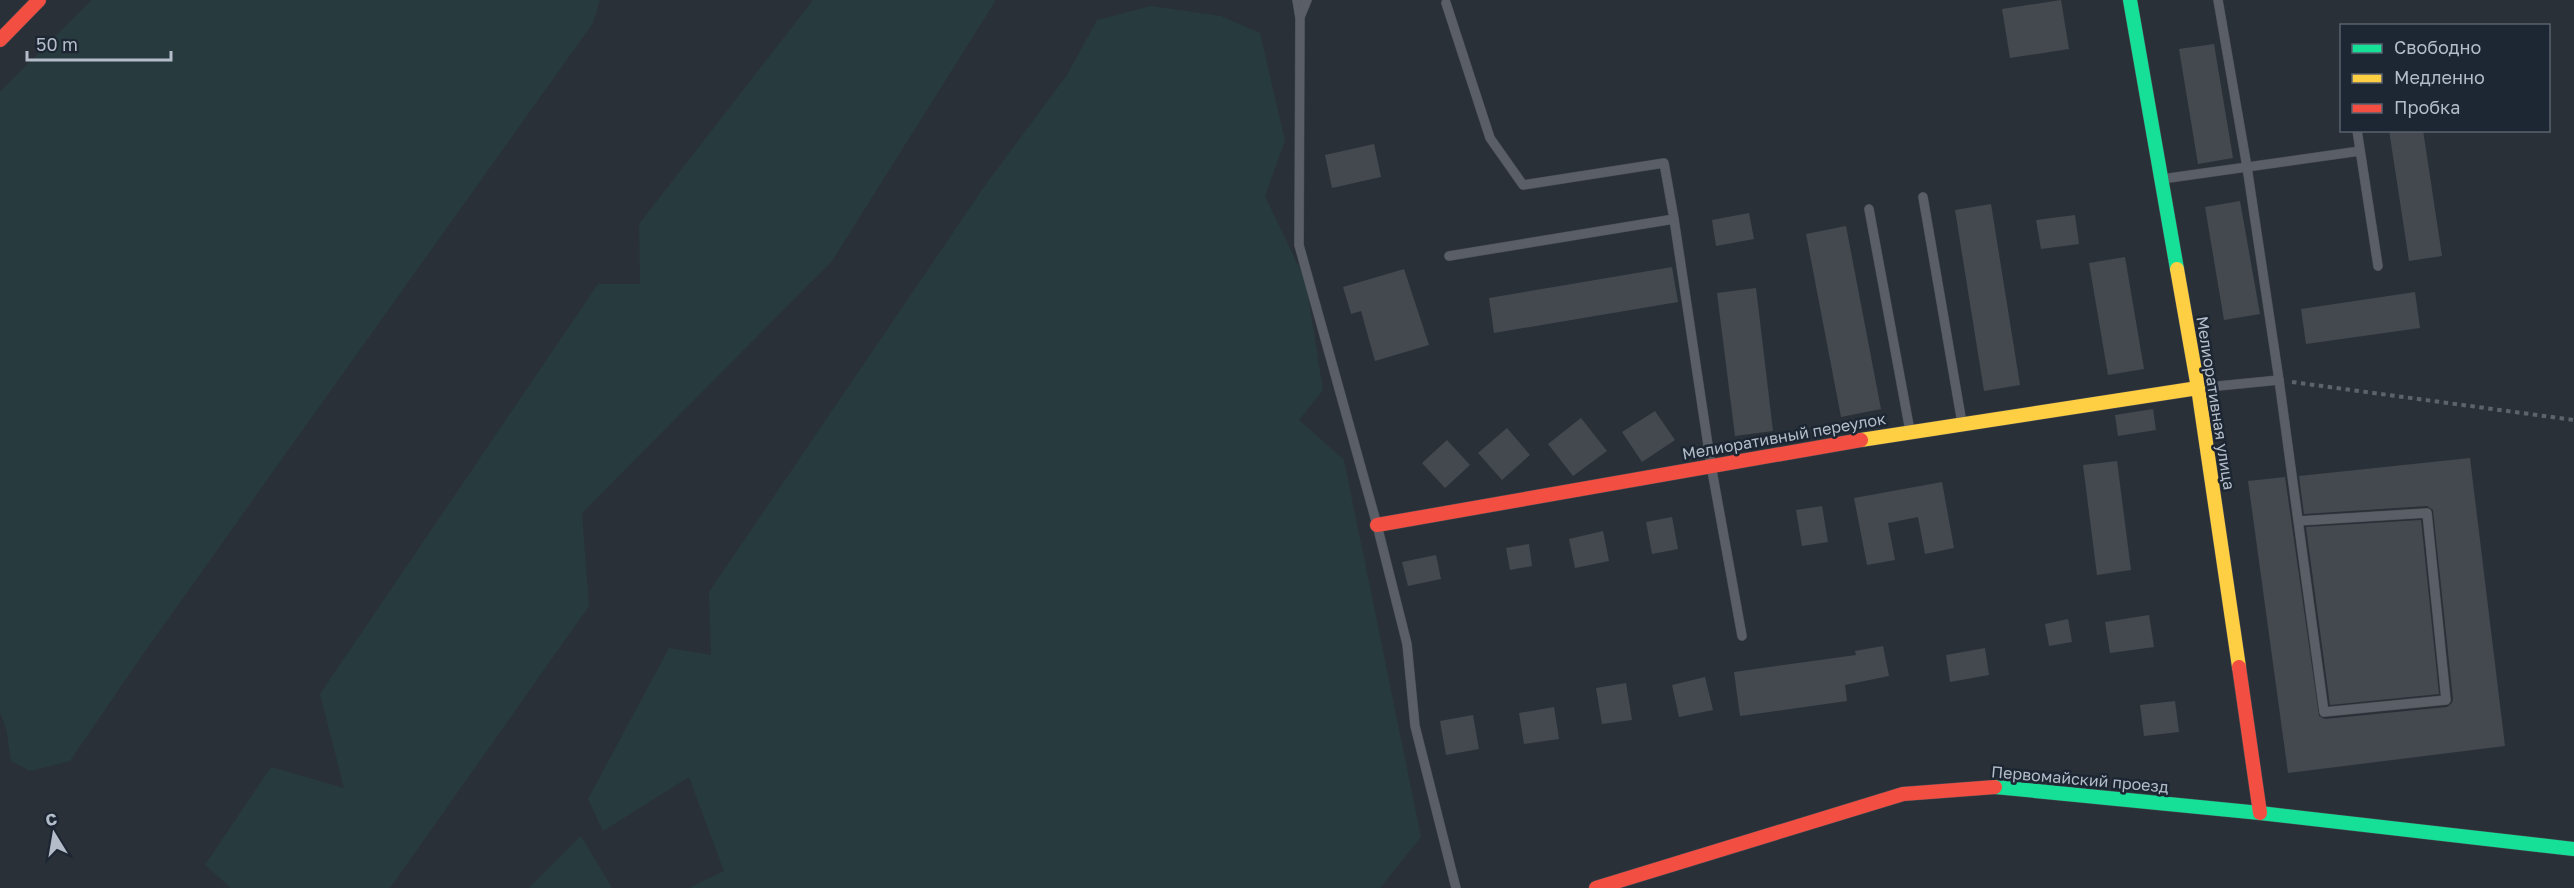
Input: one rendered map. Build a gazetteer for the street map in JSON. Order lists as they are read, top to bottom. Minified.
{"streets":{"street":["Мелиоративная улица","Мелиоративный переулок","Первомайский проезд"]},"crossings":[["Мелиоративная улица","Мелиоративный переулок"],["Мелиоративная улица","Первомайский проезд"]],"legend":["Свободно","Медленно","Пробка"],"scale_bar":"50 m","north":"top"}
